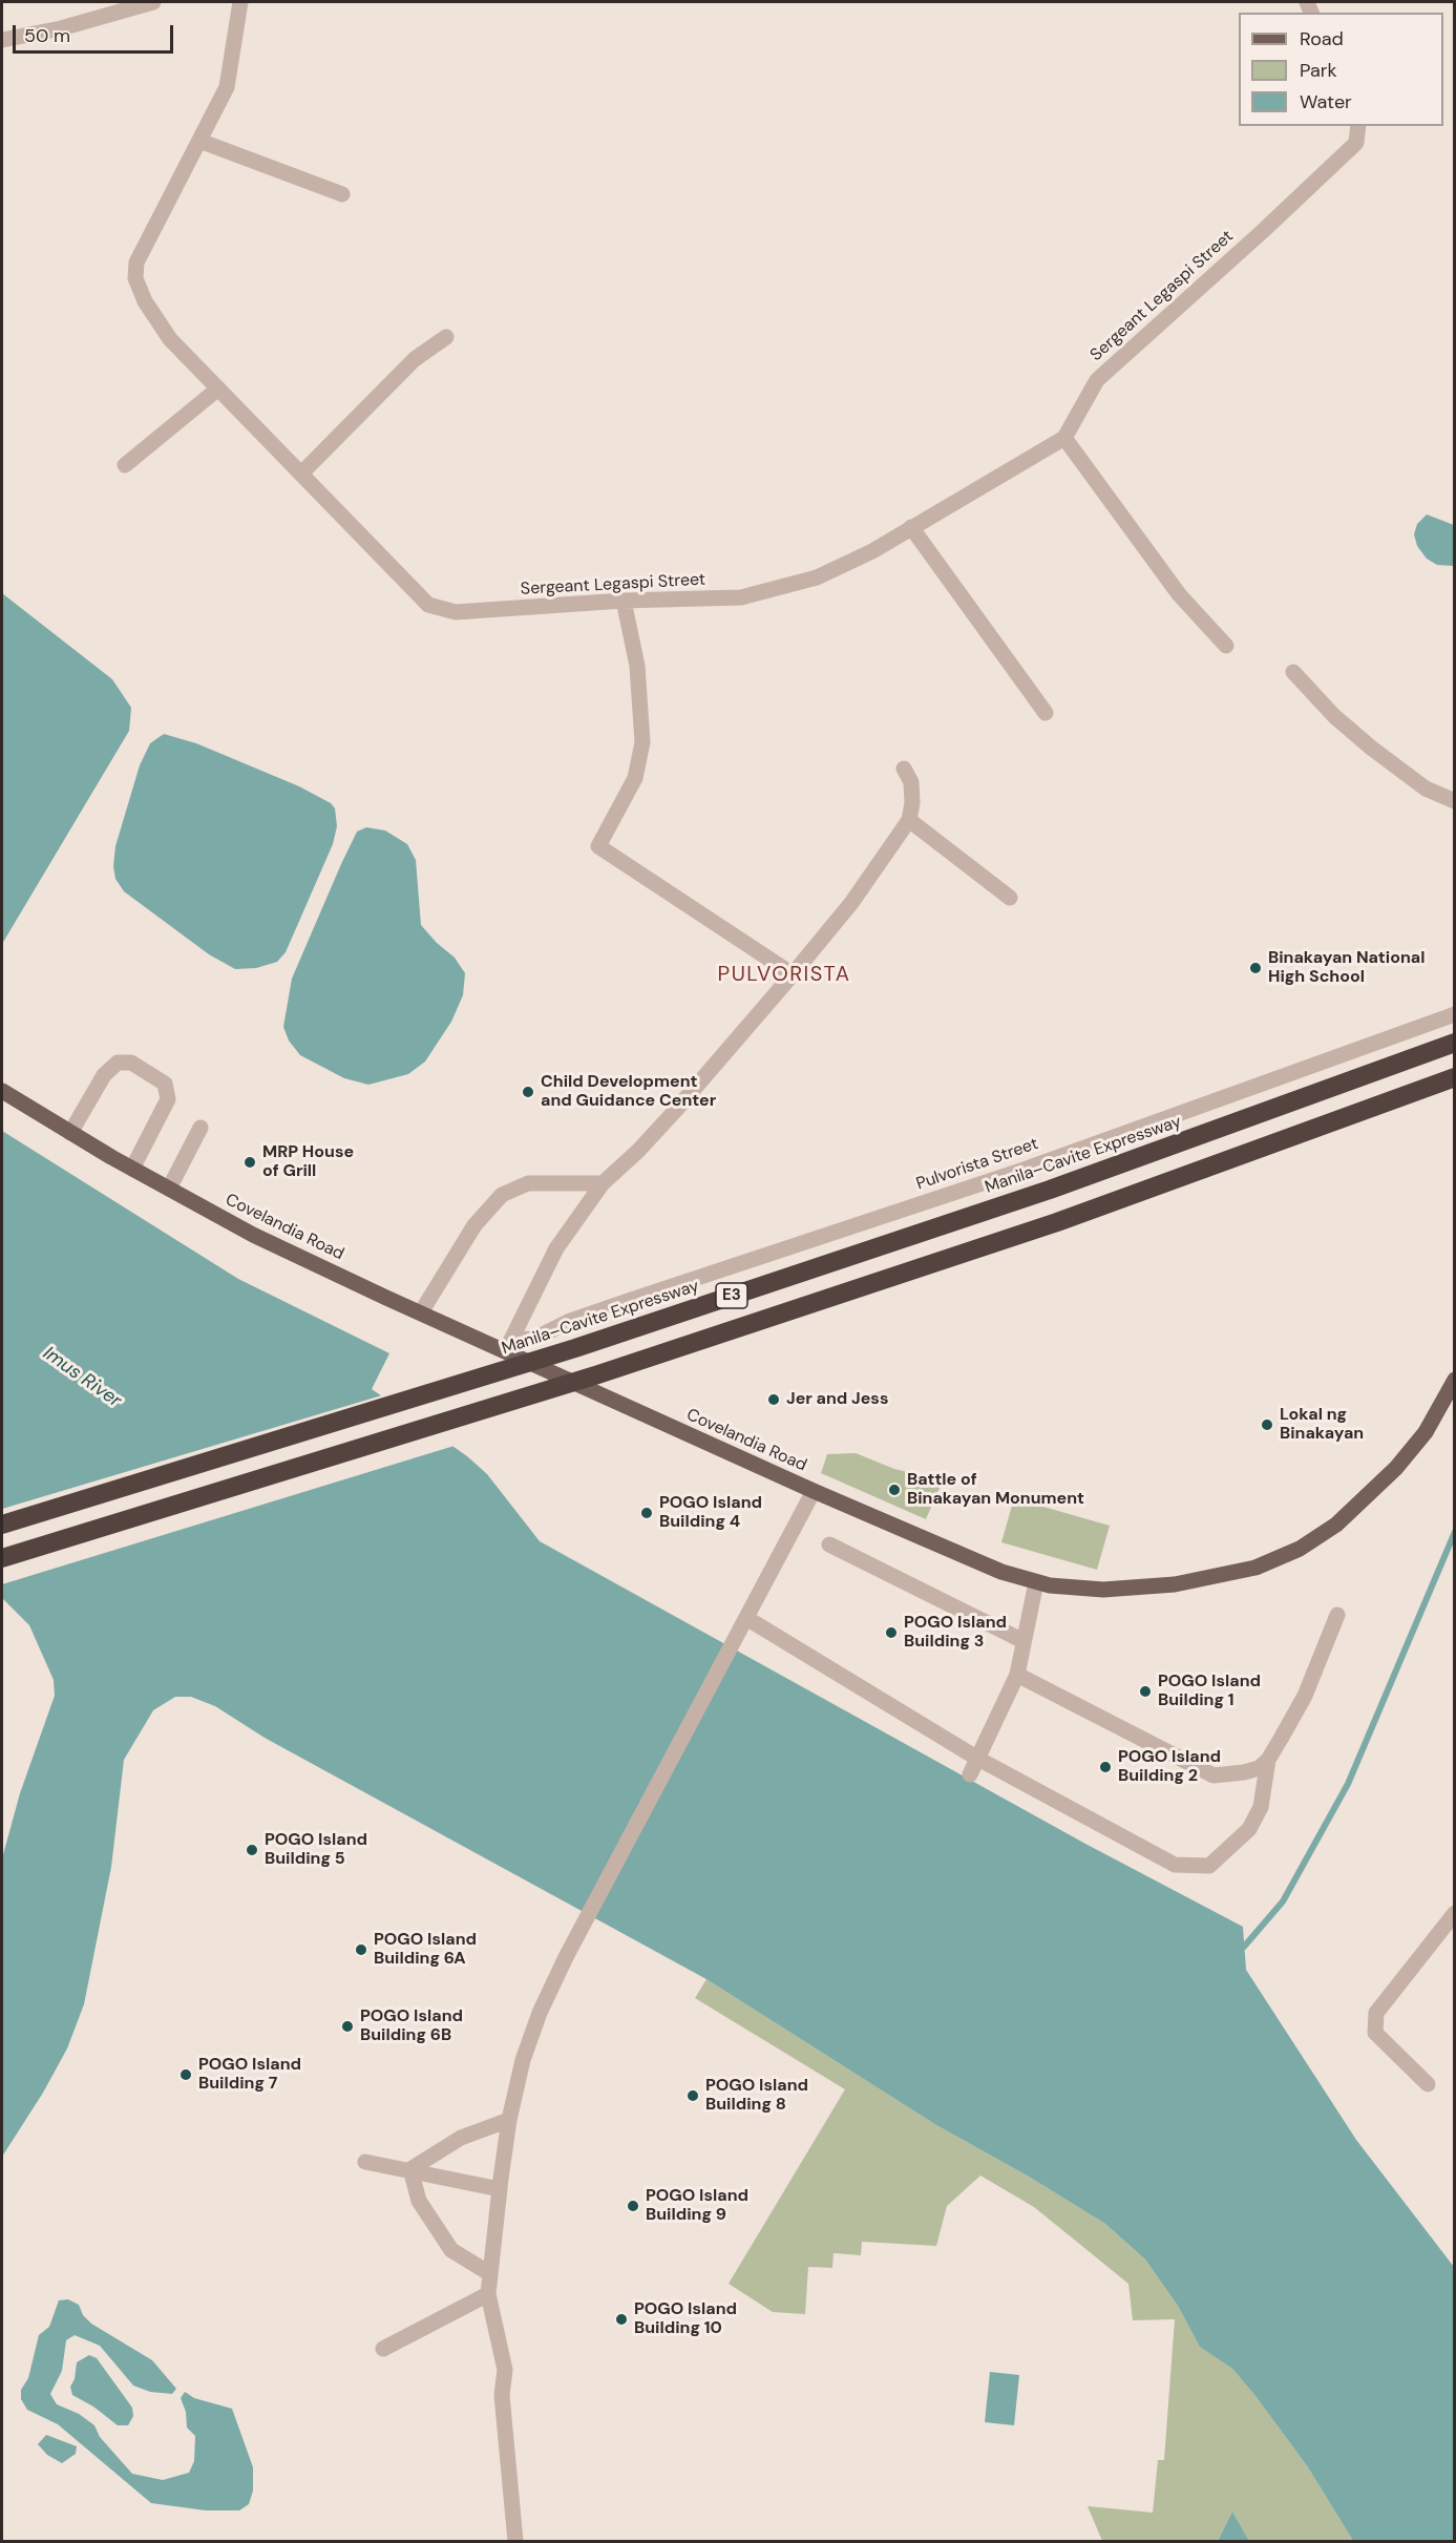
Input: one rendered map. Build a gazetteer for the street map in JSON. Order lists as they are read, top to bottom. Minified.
{"streets":{"highway":["Manila–Cavite Expressway","E3"],"main road":["Covelandia Road"],"street":["Sergeant Legaspi Street","Pulvorista Street"]},"crossings":[["Pulvorista Street","Covelandia Road"]],"districts":["PULVORISTA"],"water":["Imus River"],"places":["Binakayan National High School","Child Development and Guidance Center","MRP House of Grill","Jer and Jess","Lokal ng Binakayan","Battle of Binakayan Monument","POGO Island Building 4","POGO Island Building 3","POGO Island Building 1","POGO Island Building 2","POGO Island Building 5","POGO Island Building 6A","POGO Island Building 6B","POGO Island Building 7","POGO Island Building 8","POGO Island Building 9","POGO Island Building 10"],"legend":["Road","Park","Water"],"scale_bar":"50 m"}
